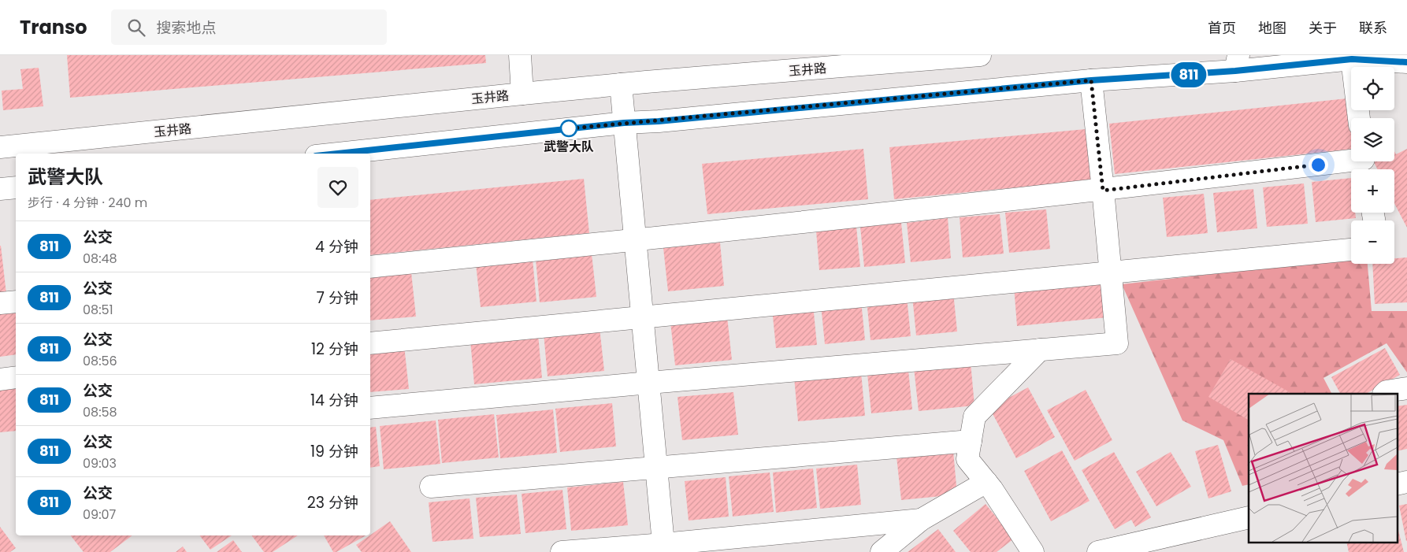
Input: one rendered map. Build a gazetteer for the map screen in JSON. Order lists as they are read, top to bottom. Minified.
{"streets":{"street":["玉井路"]},"places":["武警大队"],"lines":["bus line 811"],"page":{"header":"Transo","search":"搜索地点","nav":["首页","地图","关于","联系"],"on_map":"811","map_buttons":["+","−"],"heading":["武警大队","步行 · 4 分钟 · 240 m"],"list":[{"mark":"811","name":"公交","note":"08:48","value":"4 分钟"},{"mark":"811","name":"公交","note":"08:51","value":"7 分钟"},{"mark":"811","name":"公交","note":"08:56","value":"12 分钟"},{"mark":"811","name":"公交","note":"08:58","value":"14 分钟"},{"mark":"811","name":"公交","note":"09:03","value":"19 分钟"},{"mark":"811","name":"公交","note":"09:07","value":"23 分钟"}]}}
